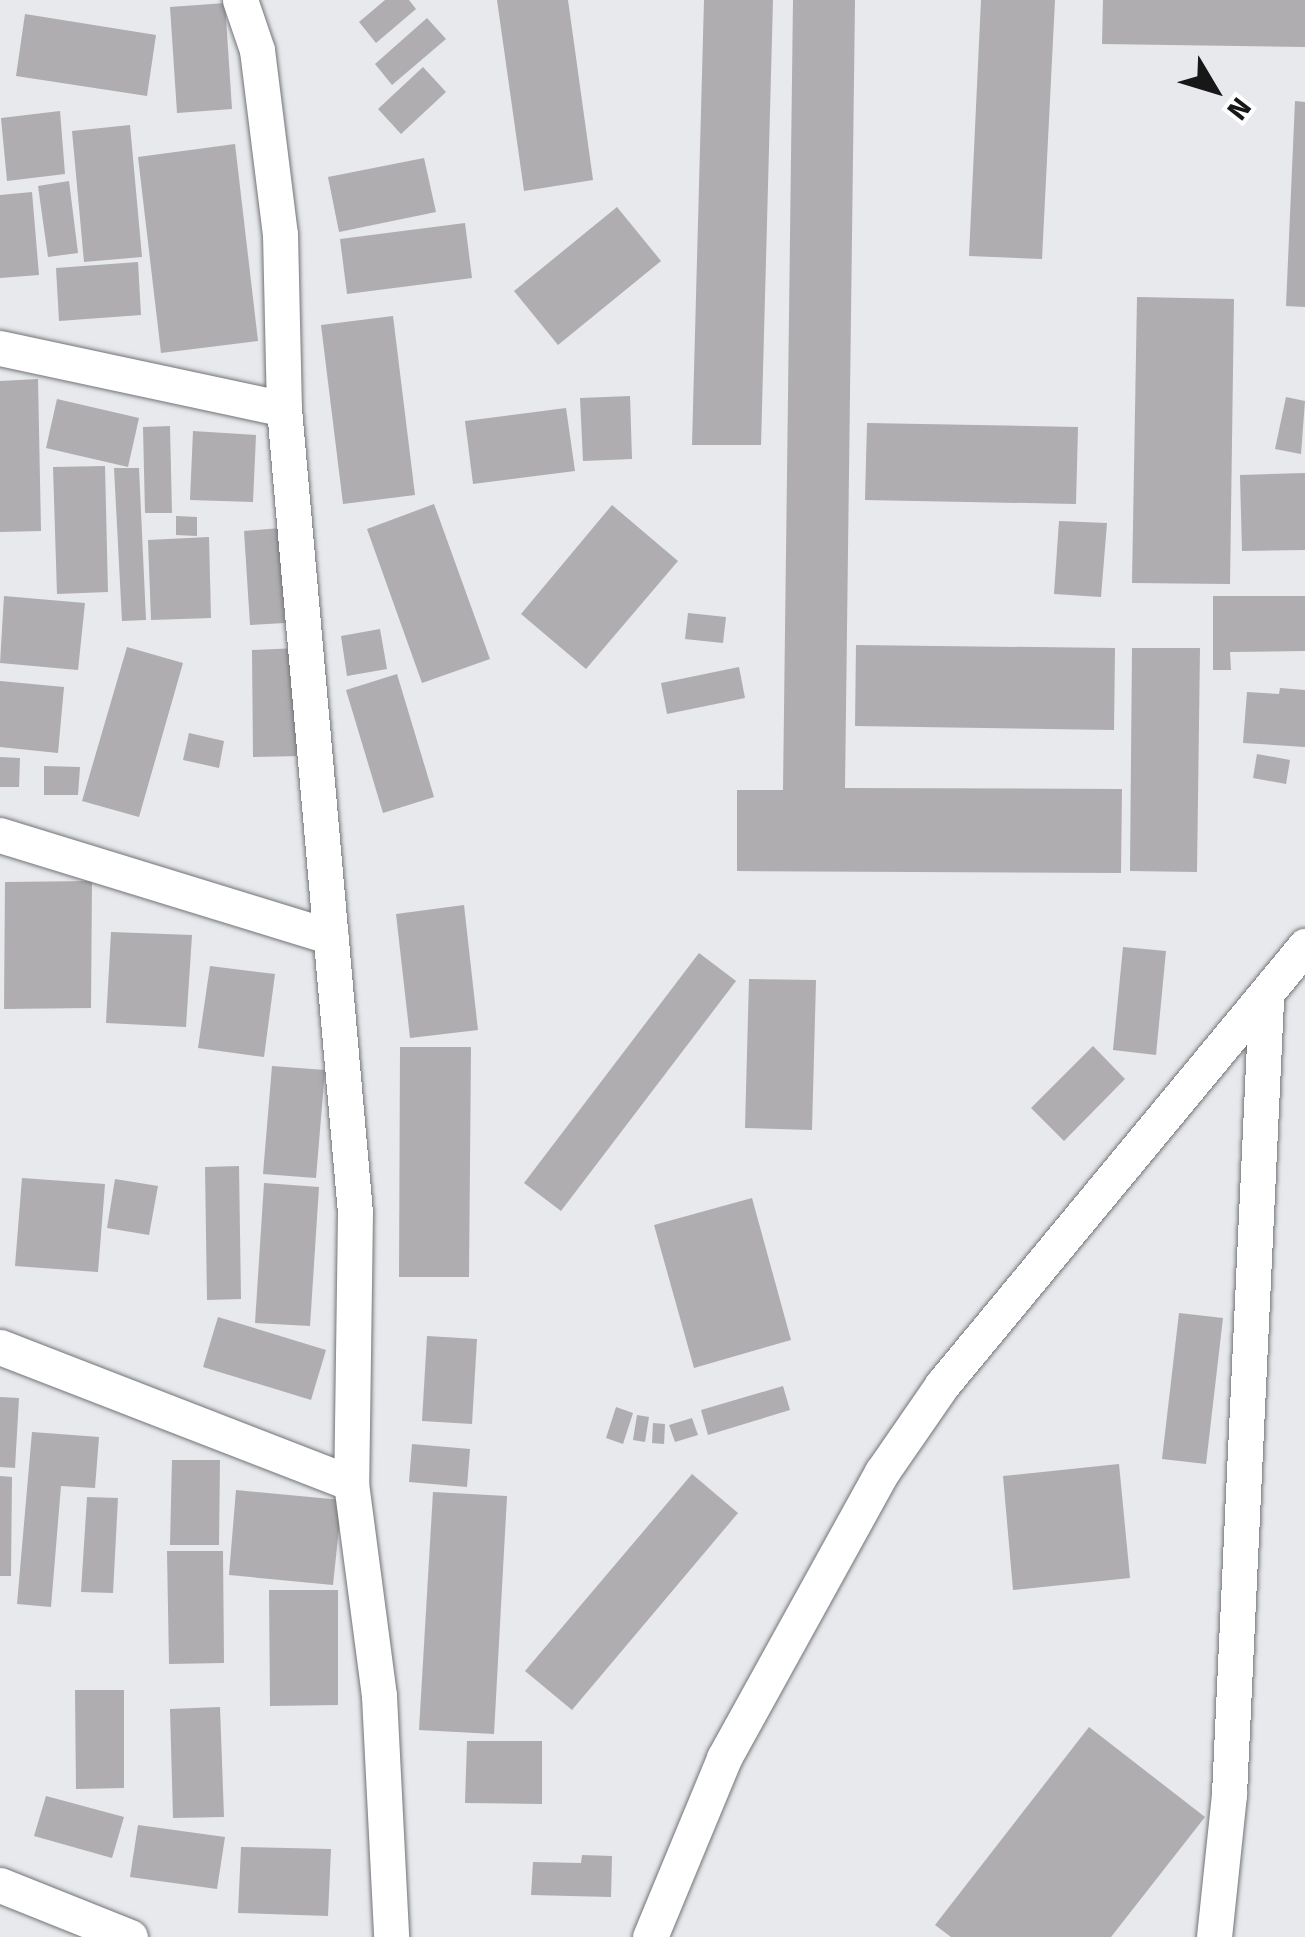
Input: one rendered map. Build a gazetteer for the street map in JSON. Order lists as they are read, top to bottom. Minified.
{"north":"bottom right"}
